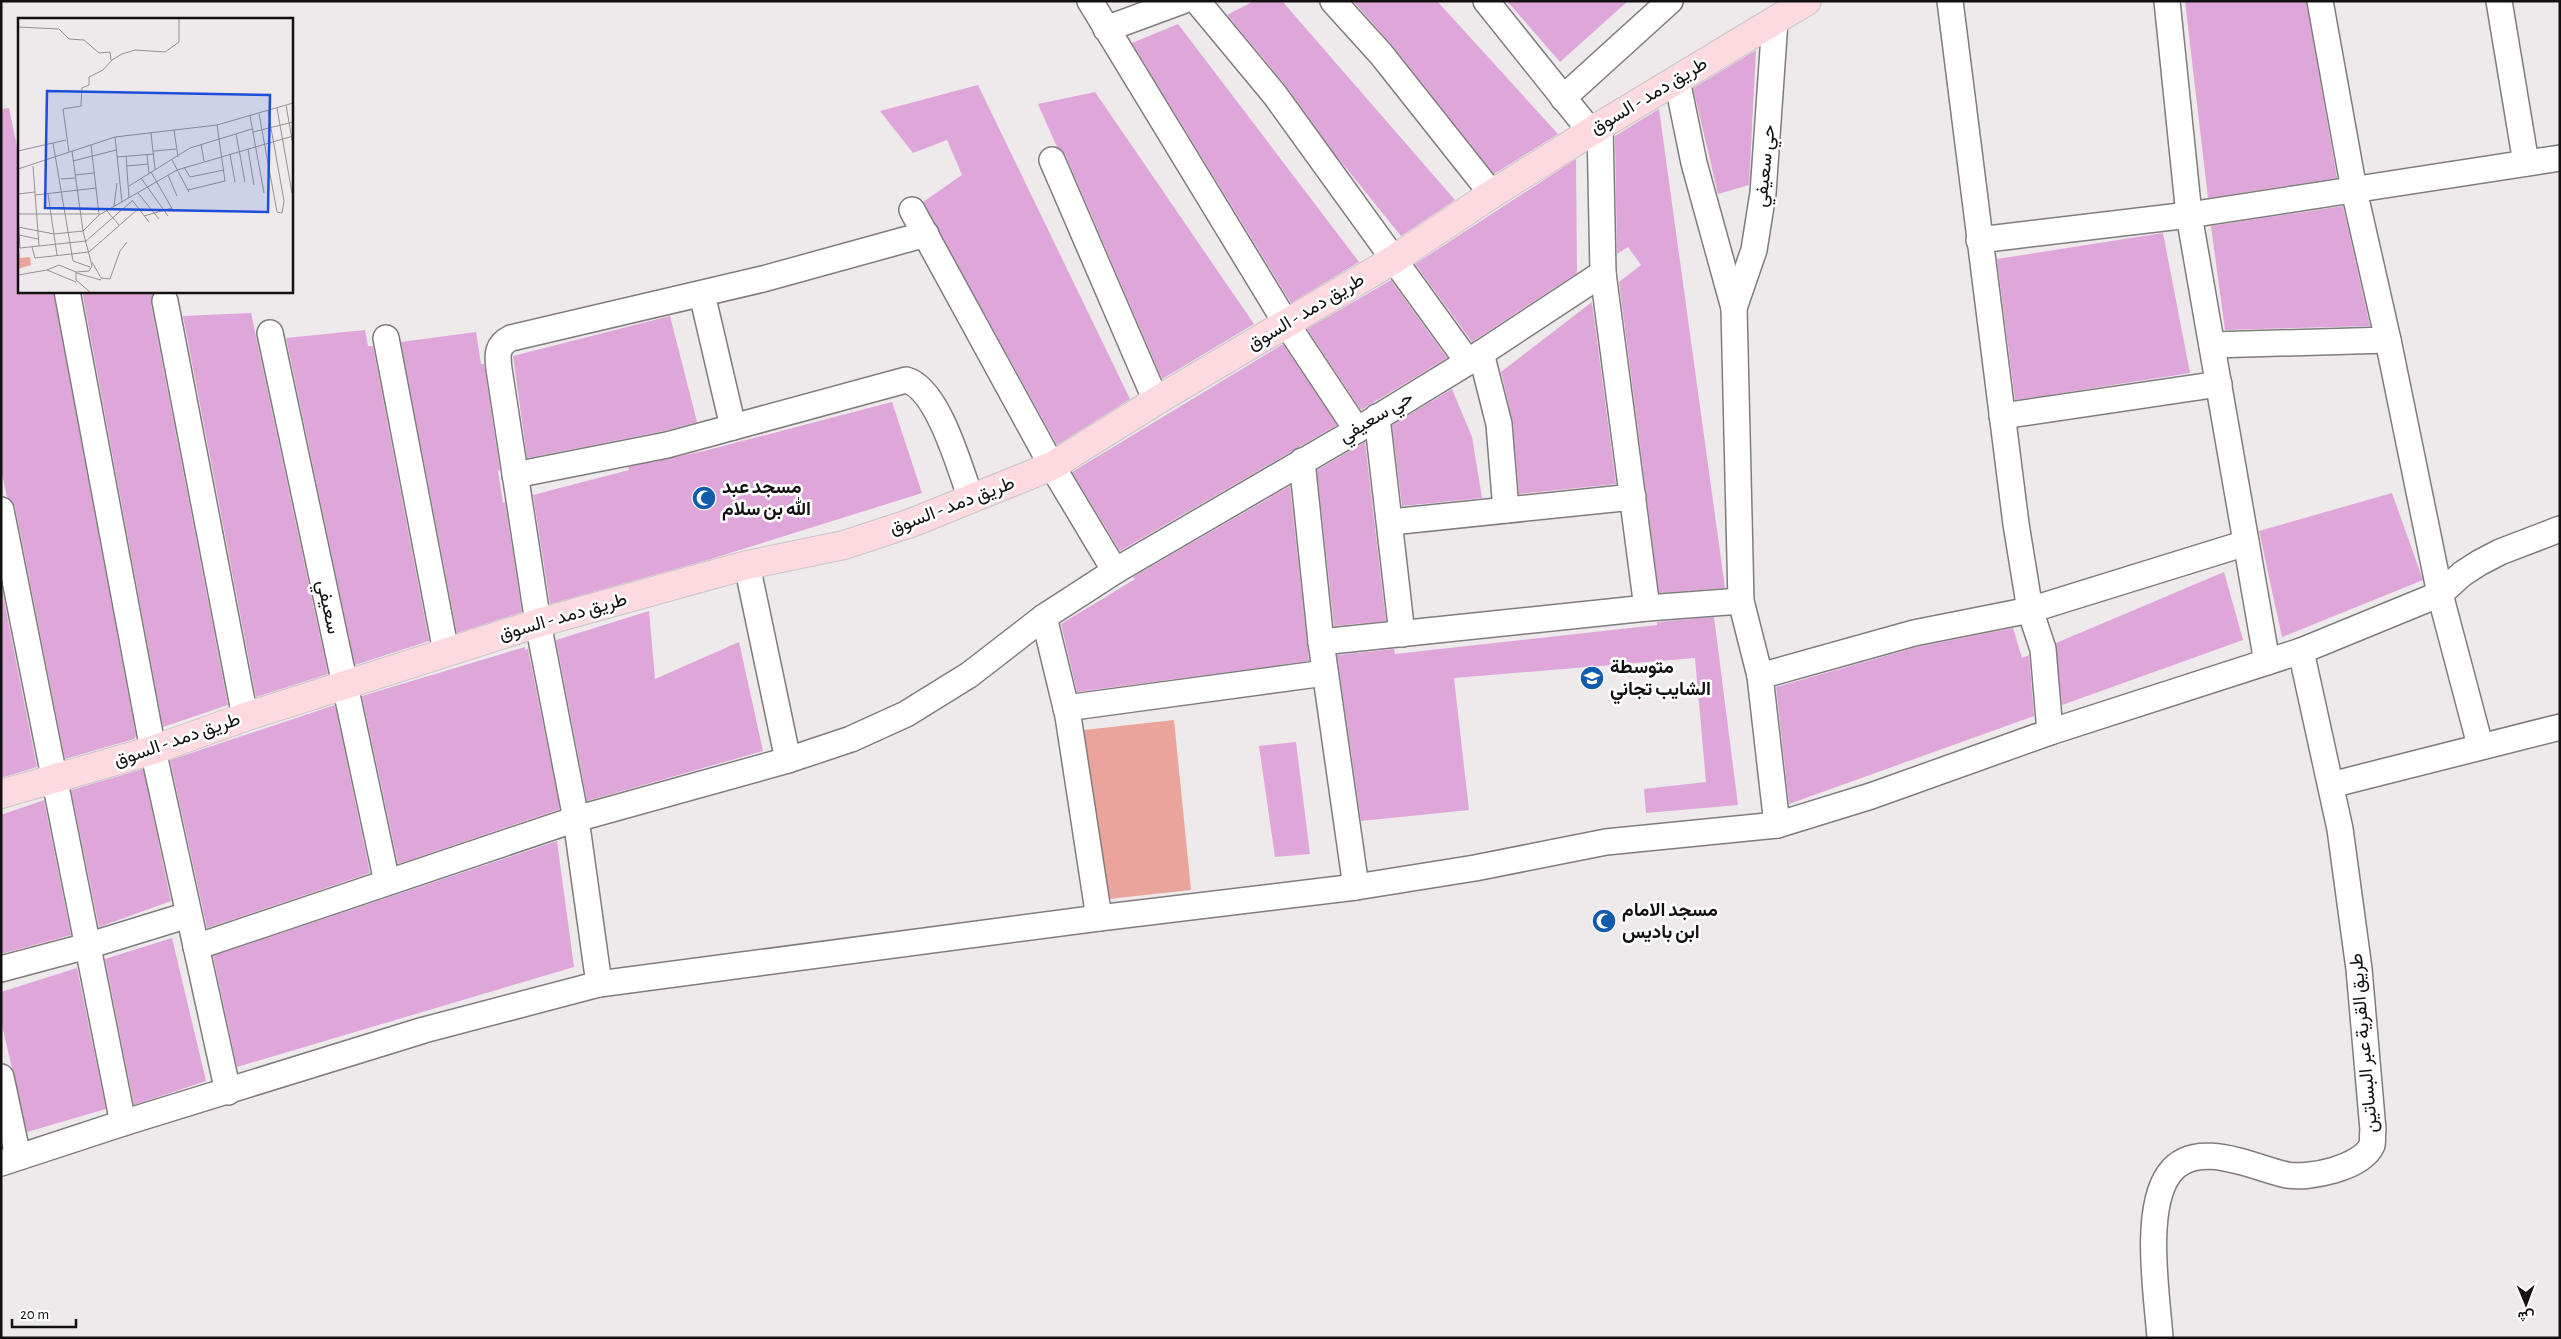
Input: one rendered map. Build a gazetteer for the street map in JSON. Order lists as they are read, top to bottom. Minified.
{"streets":{"main road":["طريق دمد - السوق"],"street":["حي سعيفي","سعيفي","طريق القرية عبر البساتين"]},"crossings":[["طريق دمد - السوق","حي سعيفي"],["طريق دمد - السوق","سعيفي"],["حي سعيفي","سعيفي"]],"places":{"mosque":["مسجد عبد الله بن سلام","مسجد الامام ابن باديس"],"school or university":["متوسطة الشايب تجاني"]},"scale_bar":"20 m","north":"bottom"}
